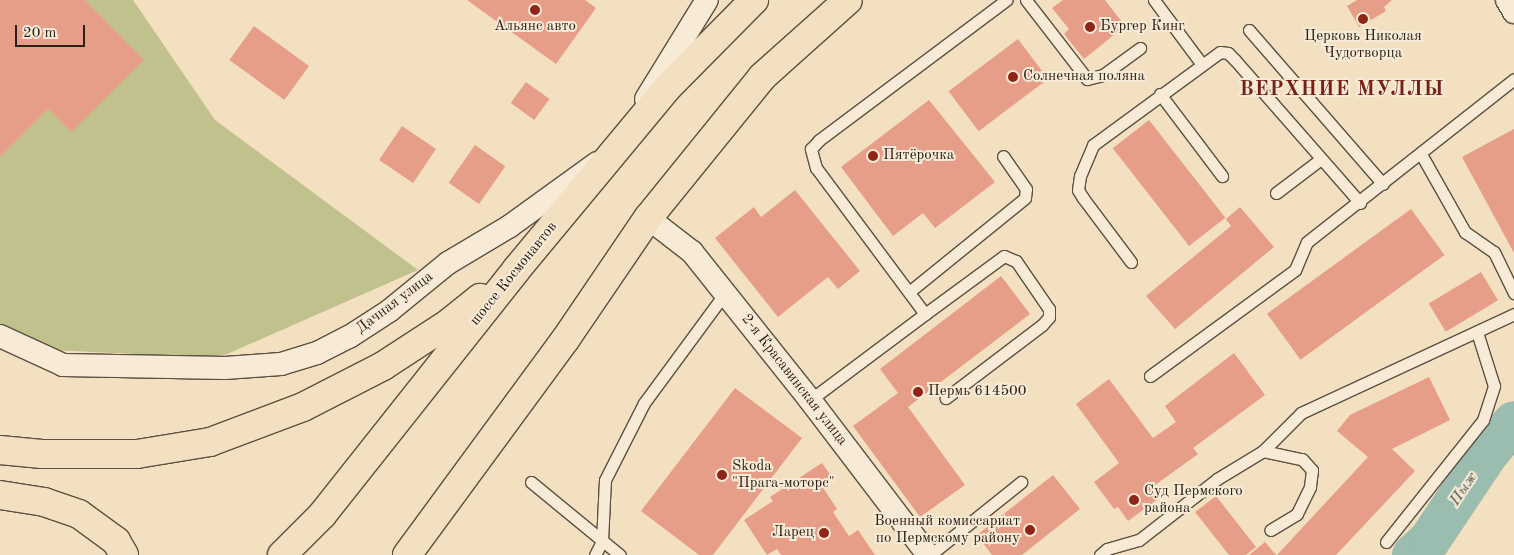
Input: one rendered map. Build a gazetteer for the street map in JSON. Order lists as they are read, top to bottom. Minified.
{"streets":{"main road":["шоссе Космонавтов"],"street":["Дачная улица","2-я Красавинская улица"]},"crossings":[["шоссе Космонавтов","Дачная улица"]],"districts":["ВЕРХНИЕ МУЛЛЫ"],"water":["Пыж"],"places":["Альянс авто","Церковь Николая Чудотворца","Бургер Кинг","Солнечная поляна","Пятёрочка","Пермь 614500","Skoda \"Прага-моторс\"","Суд Пермского района","Военный комиссариат по Пермскому району","Ларец"],"scale_bar":"20 m"}
